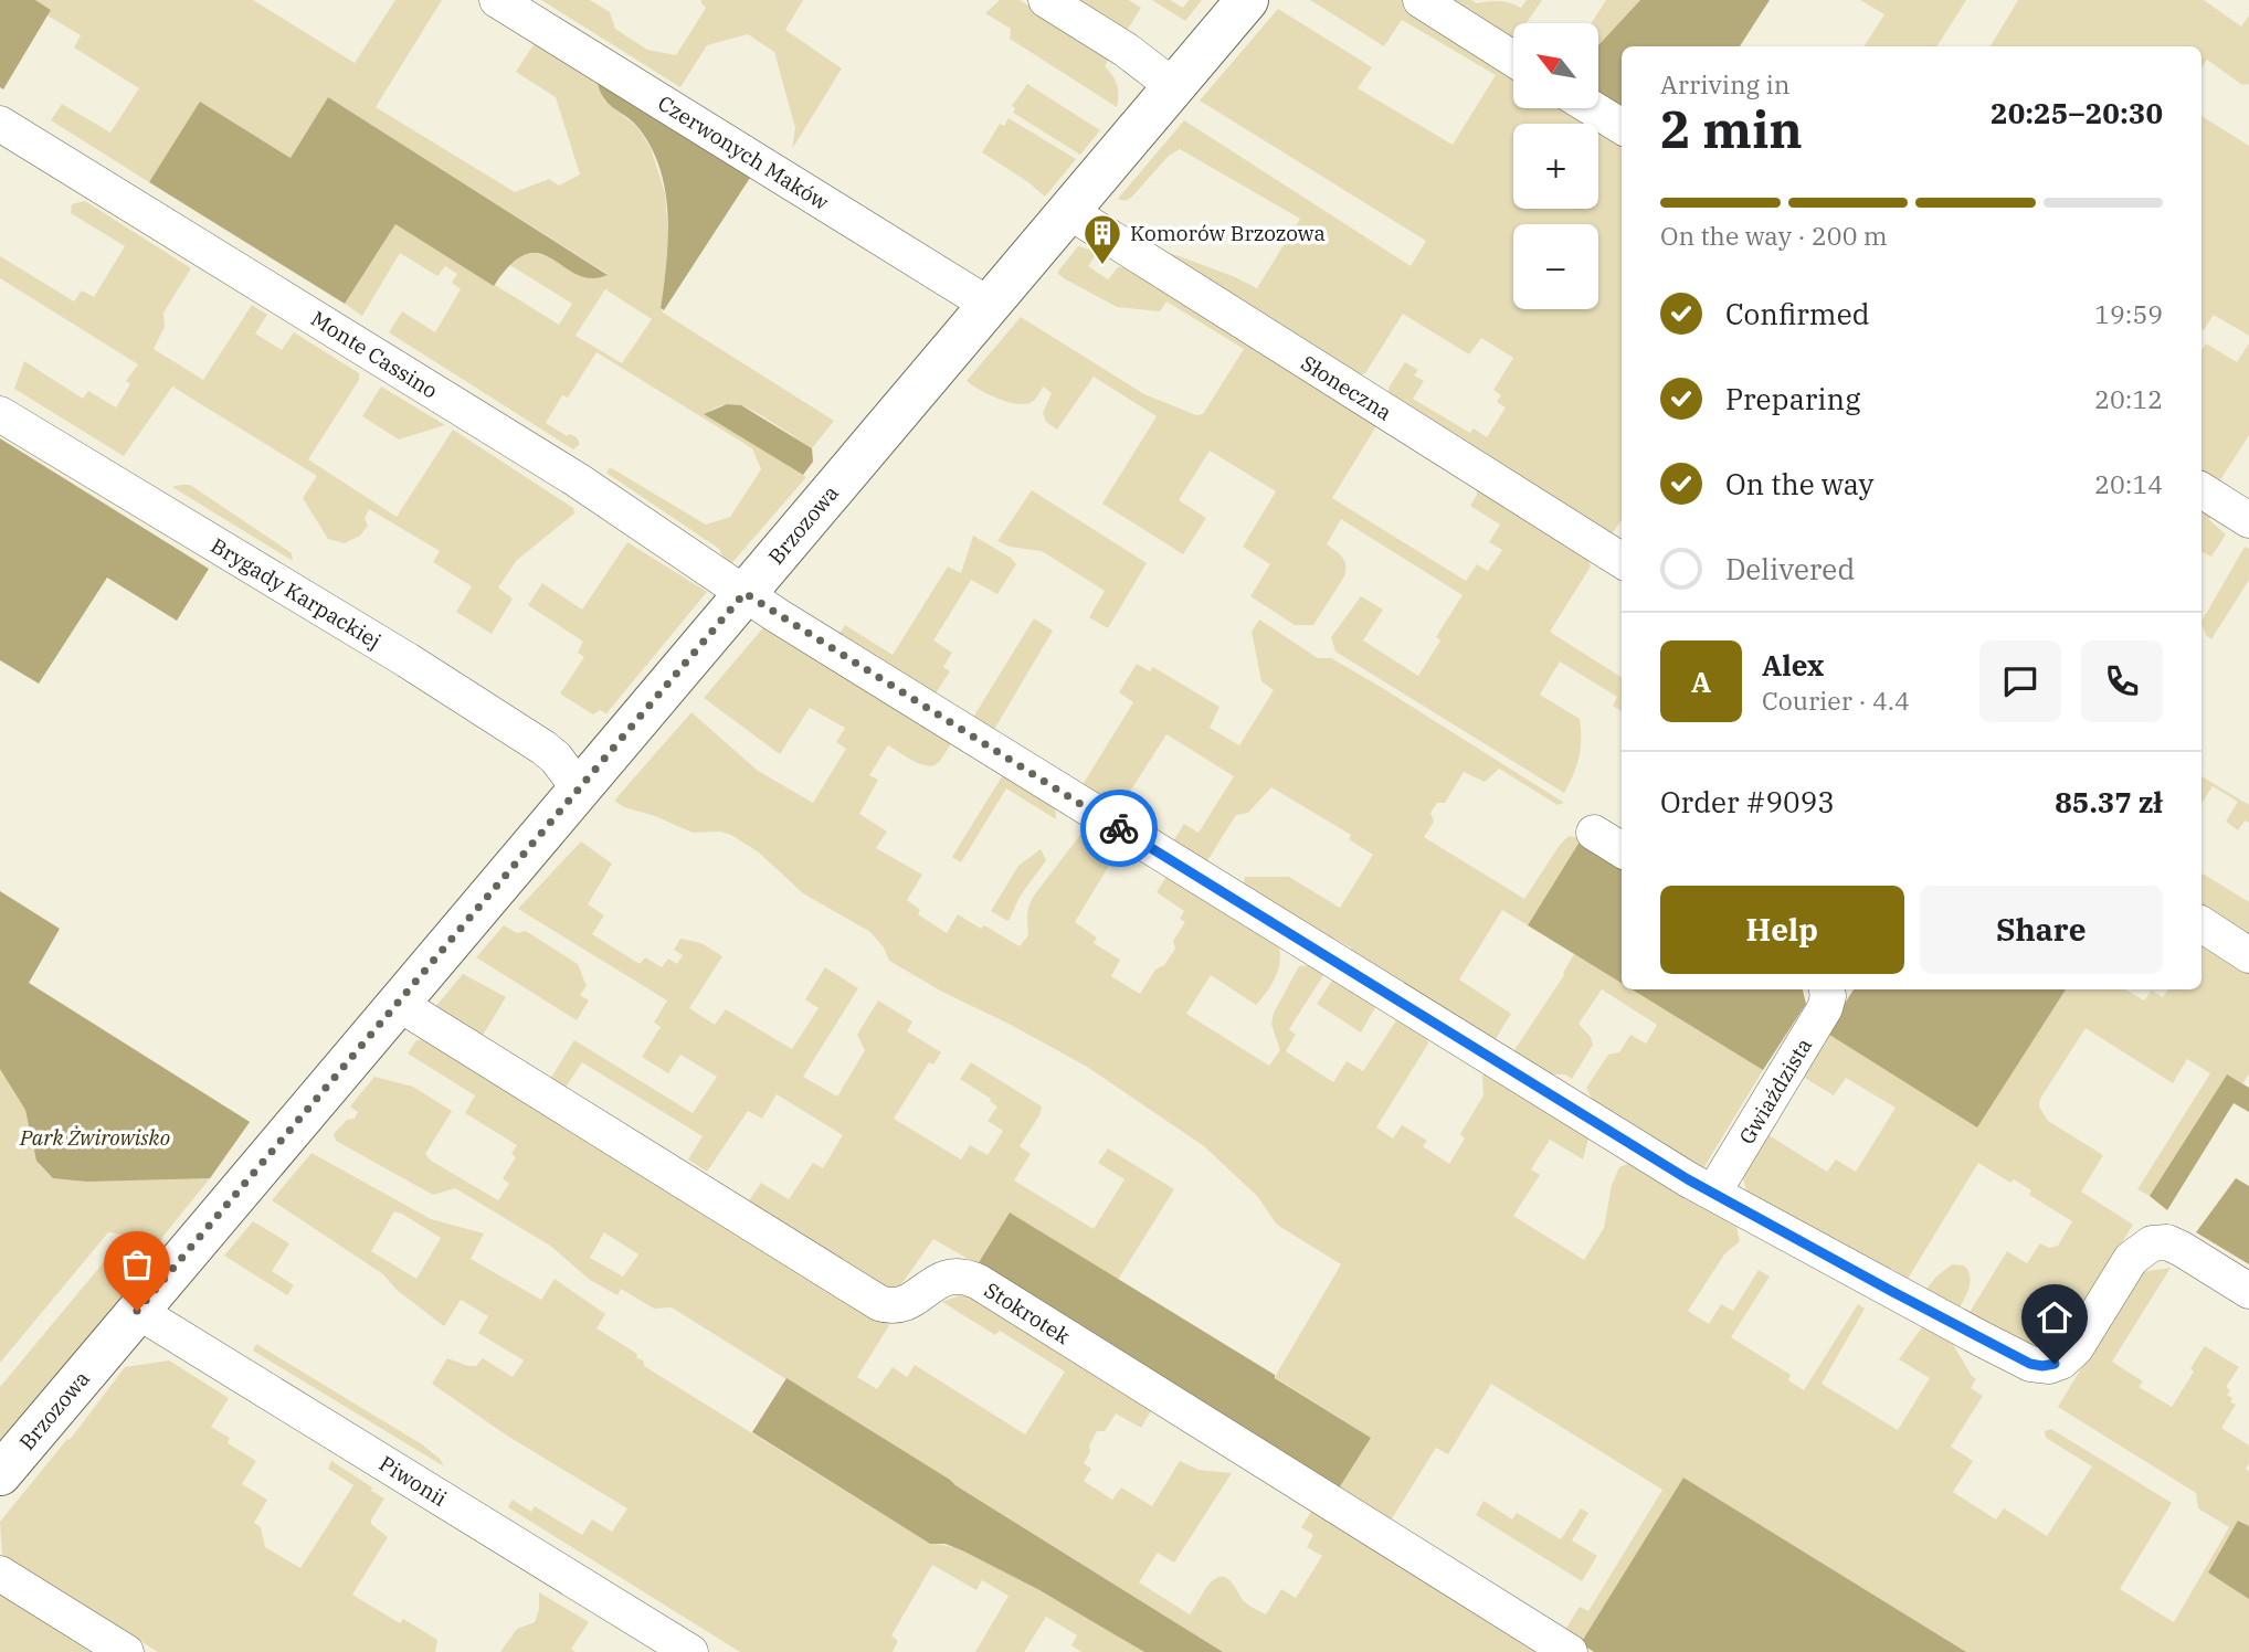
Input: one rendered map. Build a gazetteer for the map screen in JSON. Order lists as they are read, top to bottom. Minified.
{"streets":{"street":["Czerwonych Maków","Monte Cassino","Słoneczna","Brzozowa","Brygady Karpackiej","Gwiaździsta","Stokrotek","Piwonii"]},"crossings":[["Czerwonych Maków","Brzozowa"],["Monte Cassino","Brzozowa"],["Słoneczna","Brzozowa"],["Brzozowa","Brygady Karpackiej"],["Brzozowa","Stokrotek"],["Brzozowa","Piwonii"]],"parks":["Park Żwirowisko"],"places":{"building":["Komorów Brzozowa"]},"north":"top left","page":{"map_buttons":["+","−"],"heading":["2 min","Arriving in","20:25–20:30"],"panel":["Alex","Courier · 4.4","Order #9093","85.37 zł"],"bar":"On the way · 200 m","list":[["Confirmed","19:59"],["Preparing","20:12"],["On the way","20:14"],"Delivered"],"round":"A","buttons":["Help","Share"]}}
